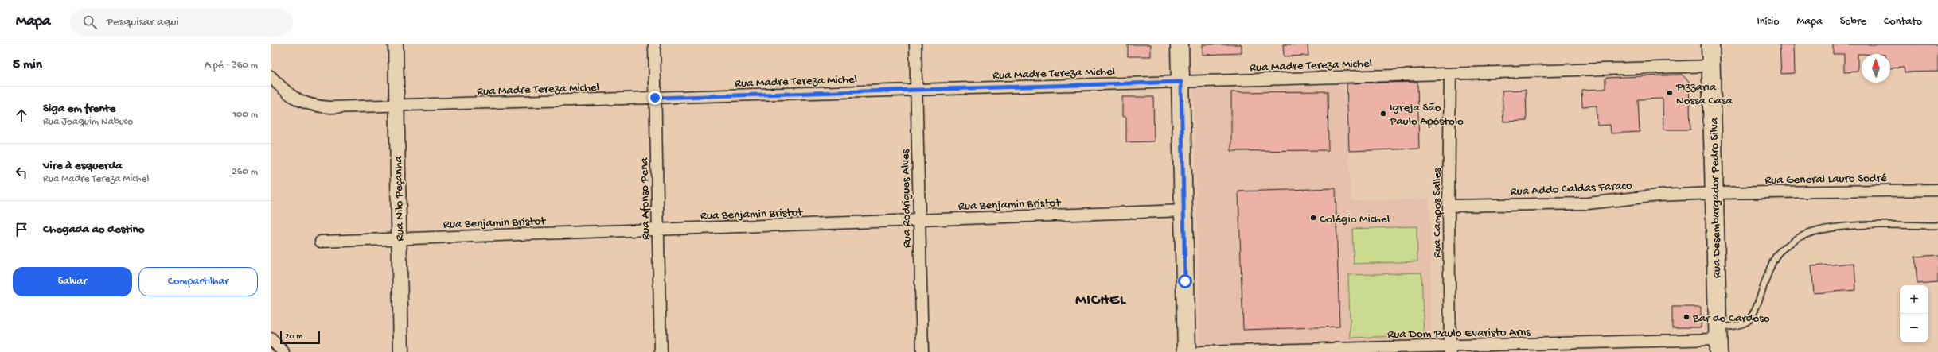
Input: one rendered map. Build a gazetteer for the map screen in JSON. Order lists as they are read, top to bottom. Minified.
{"streets":{"main road":["Rua Desembargador Pedro Silva"],"street":["Rua Madre Tereza Michel","Rua General Lauro Sodré","Rua Addo Caldas Faraco","Rua Nilo Peçanha","Rua Afonso Pena","Rua Rodrigues Alves","Rua Benjamin Bristot","Rua Campos Salles","Rua Dom Paulo Evaristo Arns"]},"crossings":[["Rua Madre Tereza Michel","Rua Desembargador Pedro Silva"],["Rua Madre Tereza Michel","Rua Nilo Peçanha"],["Rua Madre Tereza Michel","Rua Afonso Pena"],["Rua Madre Tereza Michel","Rua Rodrigues Alves"],["Rua Madre Tereza Michel","Rua Campos Salles"],["Rua General Lauro Sodré","Rua Addo Caldas Faraco"],["Rua General Lauro Sodré","Rua Desembargador Pedro Silva"],["Rua Addo Caldas Faraco","Rua Desembargador Pedro Silva"],["Rua Addo Caldas Faraco","Rua Campos Salles"],["Rua Desembargador Pedro Silva","Rua Dom Paulo Evaristo Arns"],["Rua Nilo Peçanha","Rua Benjamin Bristot"],["Rua Afonso Pena","Rua Benjamin Bristot"],["Rua Rodrigues Alves","Rua Benjamin Bristot"],["Rua Campos Salles","Rua Dom Paulo Evaristo Arns"]],"districts":["MICHEL"],"places":["Pizzaria Nossa Casa","Igreja São Paulo Apóstolo","Colégio Michel","Bar do Cardoso"],"scale_bar":"20 m","north":"top","page":{"header":"Mapa","search":"Pesquisar aqui","nav":["Início","Mapa","Sobre","Contato"],"heading":["5 min","A pé · 360 m"],"list":[["Siga em frente","Rua Joaquim Nabuco","100 m"],["Vire à esquerda","Rua Madre Tereza Michel","260 m"],"Chegada ao destino"],"buttons":["Salvar","Compartilhar"],"map_buttons":["+","−"],"scale":"20 m"}}
